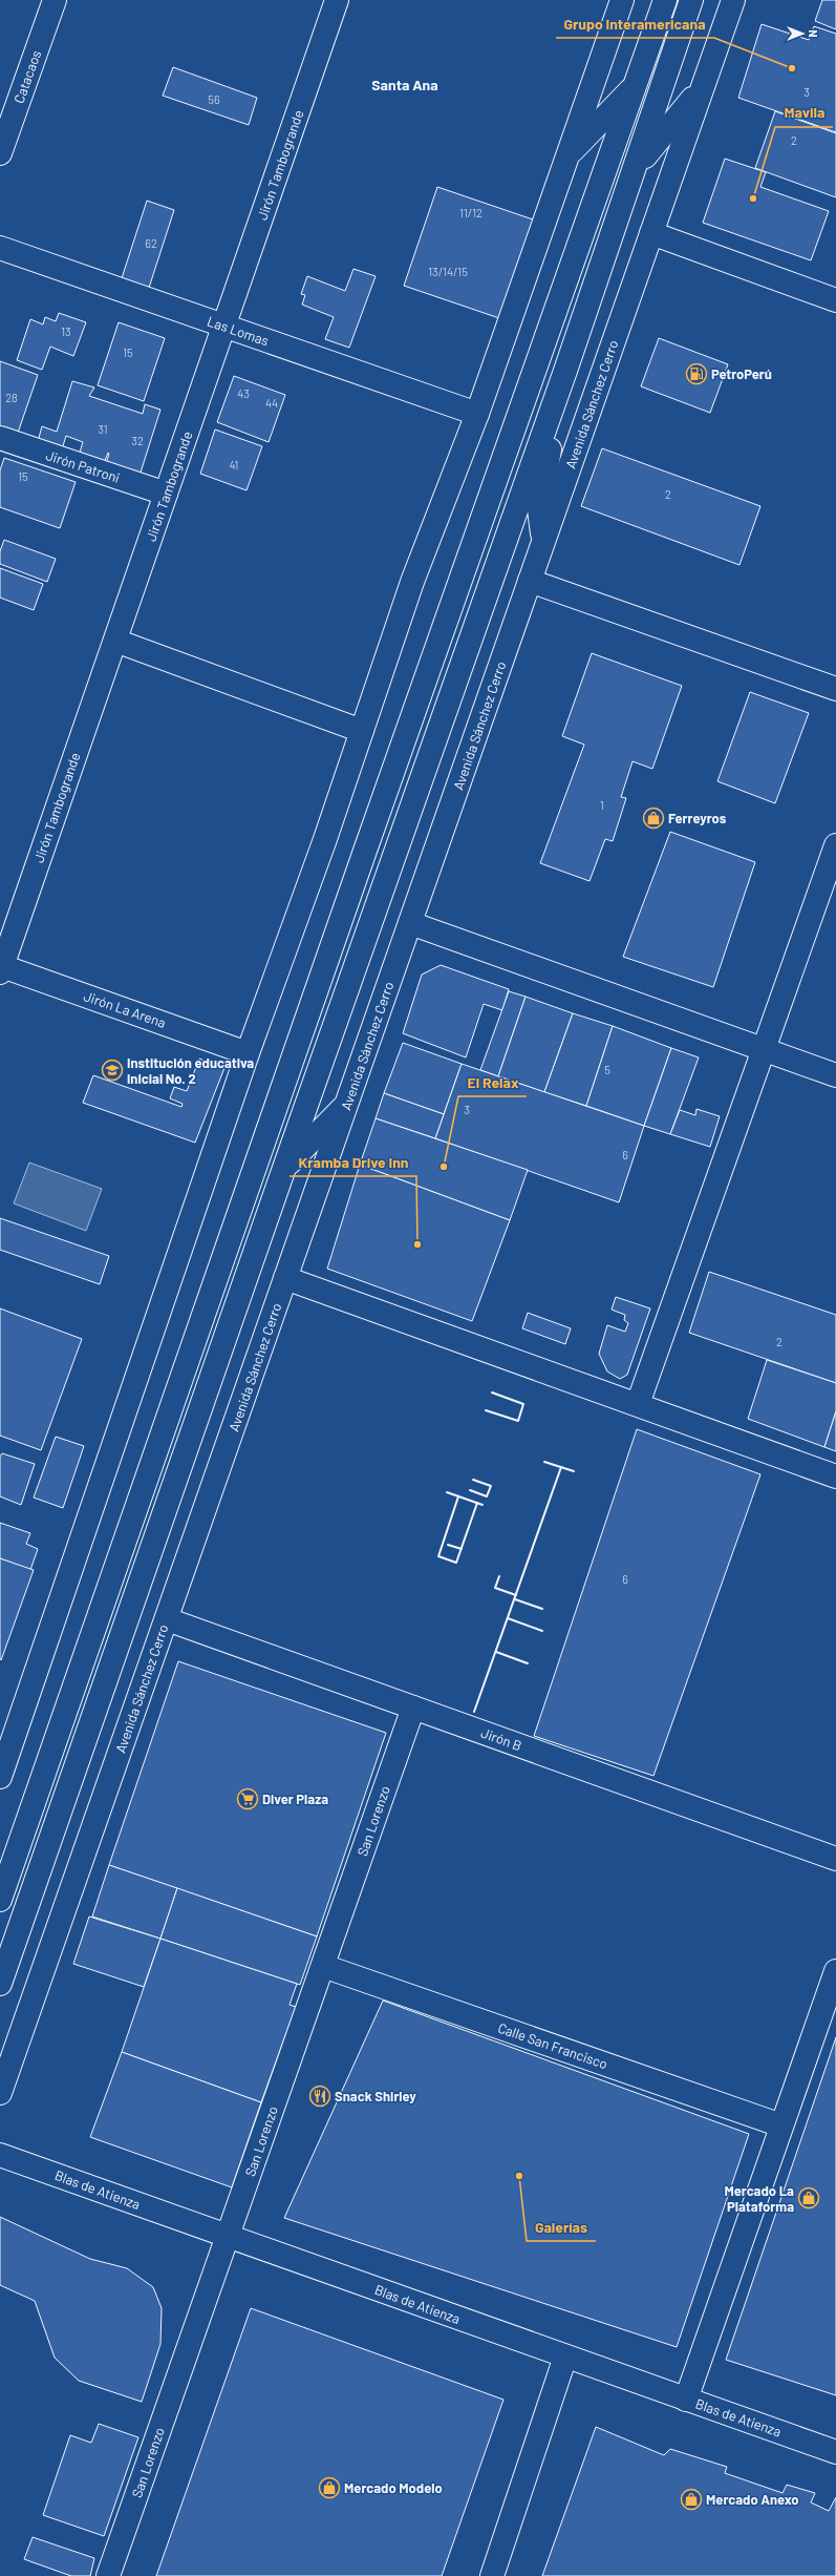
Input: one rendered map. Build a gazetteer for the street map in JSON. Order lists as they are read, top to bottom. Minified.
{"streets":{"main road":["Catacaos","Jirón Tambogrande","Las Lomas","Avenida Sánchez Cerro","Jirón Patroni","Jirón La Arena","Jirón B","San Lorenzo","Calle San Francisco","Blas de Atienza"]},"crossings":[["Jirón Tambogrande","Las Lomas"],["Jirón Tambogrande","Jirón Patroni"],["Jirón Tambogrande","Jirón La Arena"],["Avenida Sánchez Cerro","Jirón B"],["Jirón B","San Lorenzo"],["San Lorenzo","Calle San Francisco"],["San Lorenzo","Blas de Atienza"]],"districts":["Santa Ana"],"places":{"other":["Grupo Interamericana","Mavila","El Relax","Kramba Drive Inn","Galerías"],"fuel station":["PetroPerú"],"shop":["Ferreyros","Mercado La Plataforma","Mercado Modelo","Mercado Anexo"],"school or university":["Institución educativa inicial No. 2"],"supermarket":["Diver Plaza"],"restaurant":["Snack Shirley"]},"house_numbers":["3","56","2","11/12","62","13/14/15","13","15","43","28","44","31","32","41","15","2","1","5","3","6","2","6"],"north":"right"}
